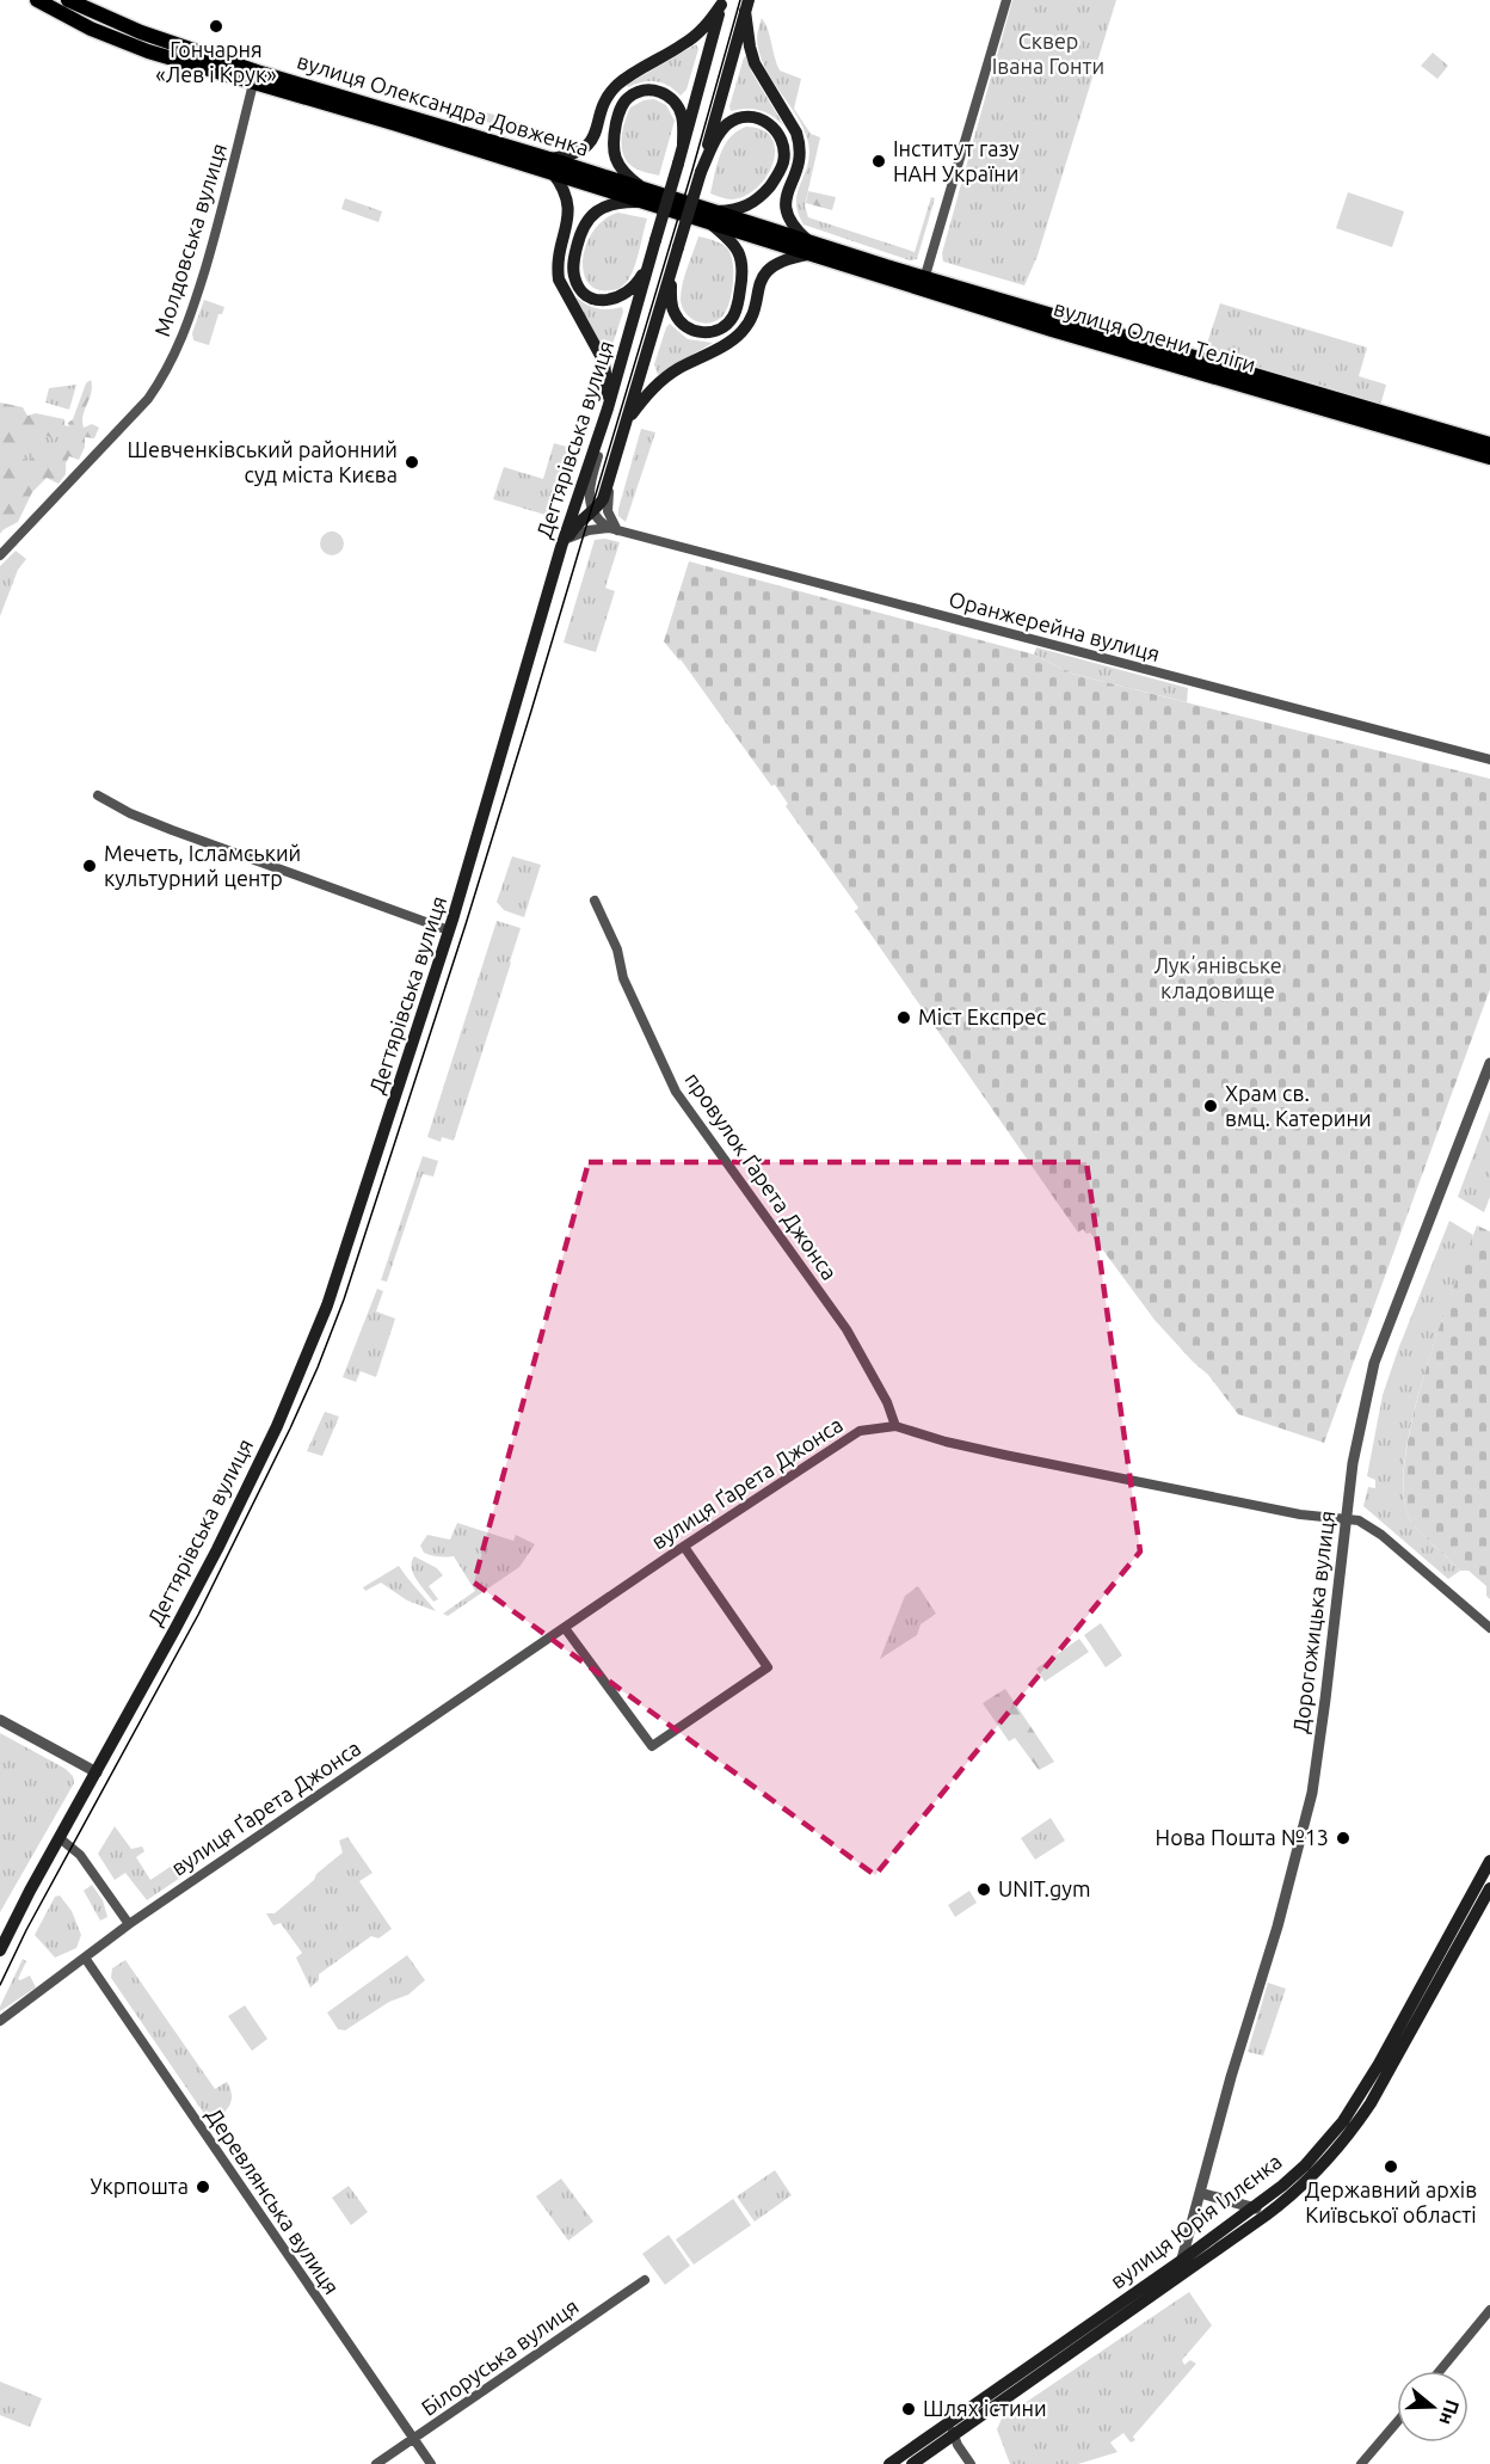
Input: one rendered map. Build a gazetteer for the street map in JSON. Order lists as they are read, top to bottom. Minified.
{"streets":{"main road":["вулиця Олександра Довженка","вулиця Олени Теліги","Дегтярівська вулиця","вулиця Юрія Іллєнка"],"street":["Молдовська вулиця","Оранжерейна вулиця","провулок Ґарета Джонса","вулиця Ґарета Джонса","Дорогожицька вулиця","Деревлянська вулиця","Білоруська вулиця"]},"crossings":[["вулиця Олександра Довженка","Молдовська вулиця"],["вулиця Олександра Довженка","вулиця Олени Теліги"],["вулиця Олександра Довженка","Дегтярівська вулиця"],["провулок Ґарета Джонса","вулиця Ґарета Джонса"],["вулиця Ґарета Джонса","Дорогожицька вулиця"],["вулиця Ґарета Джонса","Деревлянська вулиця"],["Дорогожицька вулиця","вулиця Юрія Іллєнка"],["Деревлянська вулиця","Білоруська вулиця"]],"parks":["Сквер Івана Гонти","Лукʼянівське кладовище"],"places":["Гончарня «Лев і Крук»","Інститут газу НАН України","Шевченківський районний суд міста Києва","Мечеть, Ісламський культурний центр","Міст Експрес","Храм св. вмц. Катерини","Нова Пошта №13","UNIT.gym","Державний архів Київської області","Укрпошта","Шлях істини"],"north":"right"}
